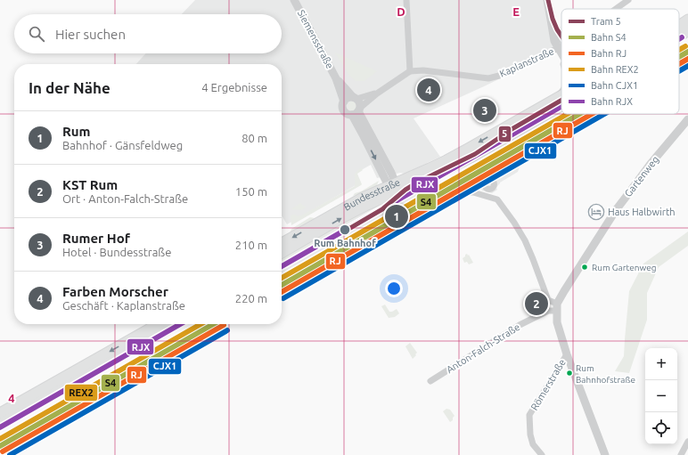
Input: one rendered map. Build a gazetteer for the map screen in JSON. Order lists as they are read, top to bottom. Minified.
{"streets":{"main road":["Bundesstraße"],"street":["Siemensstraße","Kaplanstraße","Gartenweg","Anton-Falch-Straße","Römerstraße"]},"crossings":[["Gartenweg","Anton-Falch-Straße"]],"places":{"hotel":["Haus Halbwirth"],"other":["Rum Bahnhof","Rum Gartenweg","Rum Bahnhofstraße"]},"lines":["tram line 5","rail line RJX","rail line REX2","rail line S4","rail line RJ","rail line CJX1"],"legend":["Tram 5","Bahn S4","Bahn RJ","Bahn REX2","Bahn CJX1","Bahn RJX"],"page":{"search":"Hier suchen","heading":["In der Nähe","4 Ergebnisse"],"pins":["4","3","1","2"],"list":[{"mark":"1","name":"Rum","note":"Bahnhof · Gänsfeldweg","value":"80 m"},{"mark":"2","name":"KST Rum","note":"Ort · Anton-Falch-Straße","value":"150 m"},{"mark":"3","name":"Rumer Hof","note":"Hotel · Bundesstraße","value":"210 m"},{"mark":"4","name":"Farben Morscher","note":"Geschäft · Kaplanstraße","value":"220 m"}],"map_buttons":["+","−"]},"grid":{"columns":["D","E"],"rows":["4"]}}
